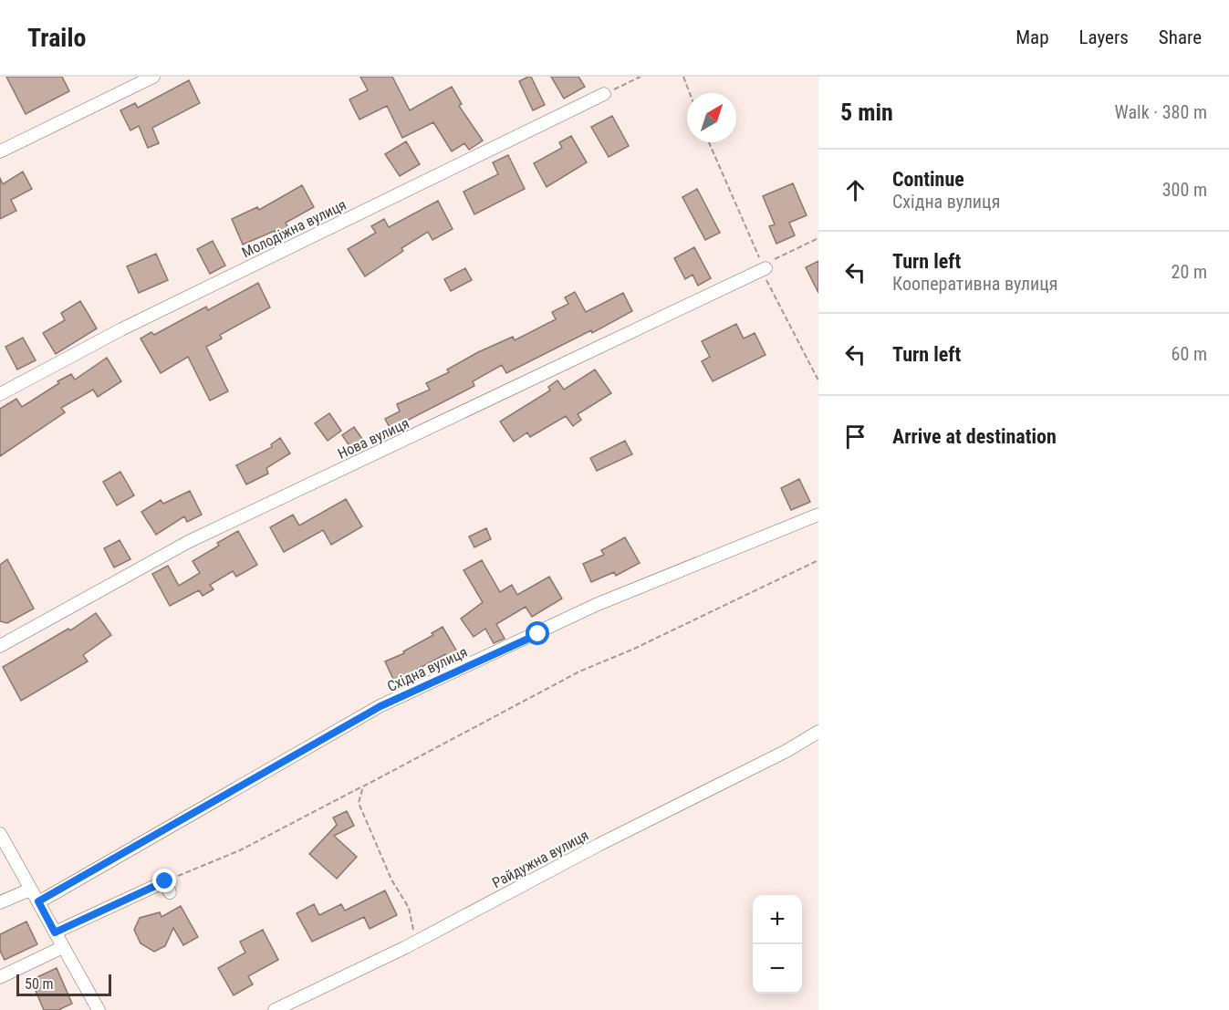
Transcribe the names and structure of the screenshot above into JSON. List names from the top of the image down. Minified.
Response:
{"streets":{"street":["Молодіжна вулиця","Нова вулиця","Східна вулиця","Райдужна вулиця"]},"scale_bar":"50 m","north":"top right","page":{"header":"Trailo","nav":["Map","Layers","Share"],"heading":["5 min","Walk · 380 m"],"list":[["Continue","Східна вулиця","300 m"],["Turn left","Кооперативна вулиця","20 m"],["Turn left","60 m"],"Arrive at destination"],"map_buttons":["+","−"],"scale":"50 m"}}
